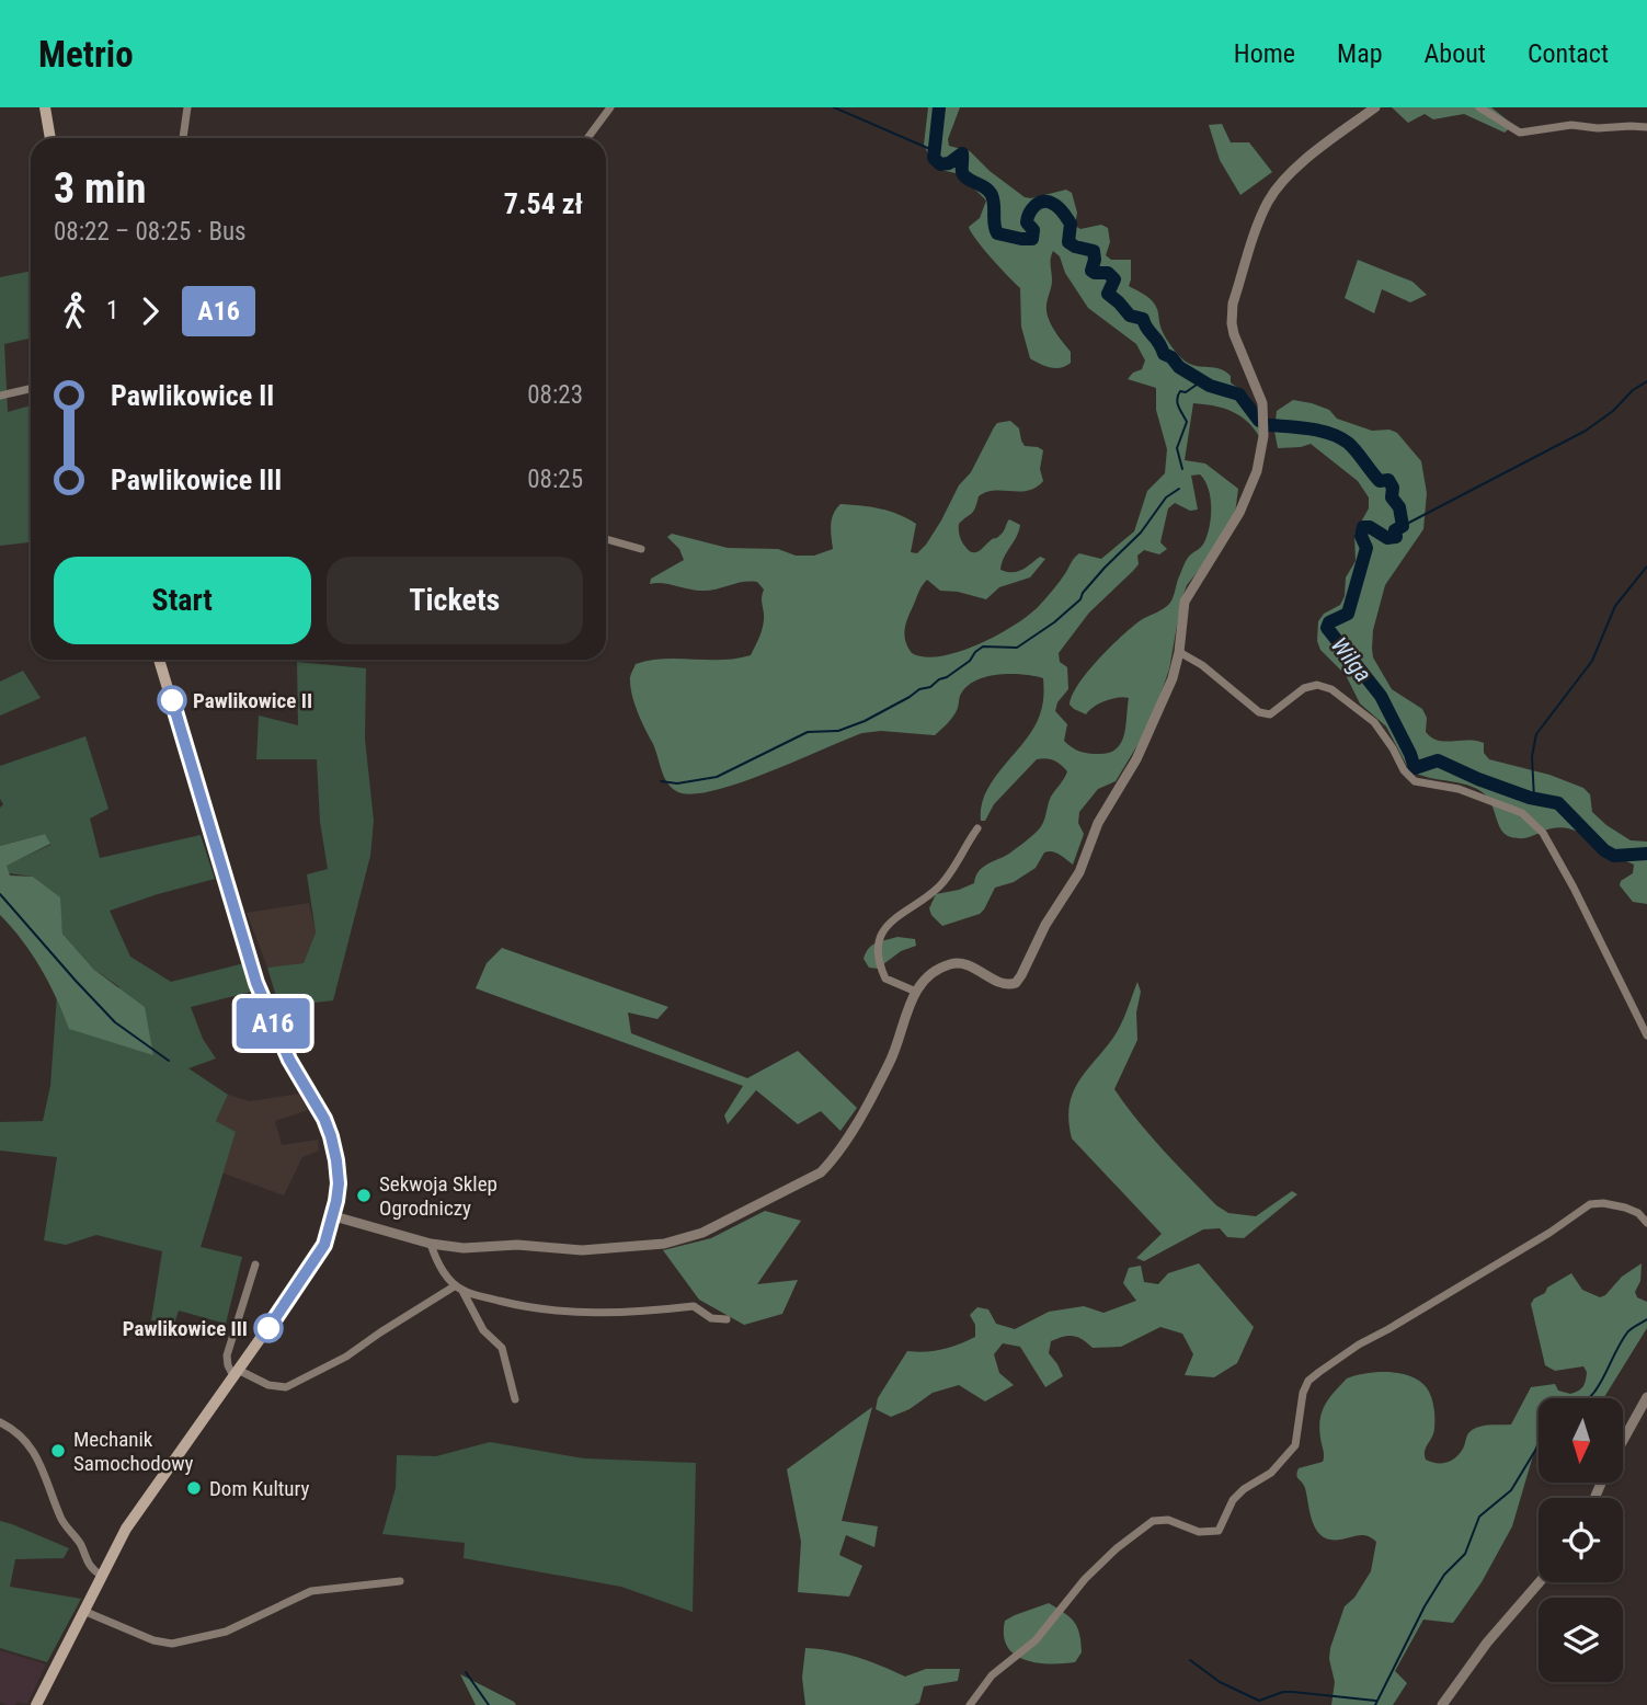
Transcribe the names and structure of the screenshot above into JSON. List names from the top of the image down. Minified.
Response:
{"water":["Wilga"],"places":["Pawlikowice II","Sekwoja Sklep Ogrodniczy","Pawlikowice III","Mechanik Samochodowy","Dom Kultury"],"lines":["bus line A16"],"north":"bottom","page":{"header":"Metrio","nav":["Home","Map","About","Contact"],"on_map":"A16","heading":["3 min","08:22 – 08:25 · Bus","7.54 zł"],"legs":["1","A16"],"list":[{"name":"Pawlikowice II","value":"08:23"},{"name":"Pawlikowice III","value":"08:25"}],"buttons":["Start","Tickets"]}}
